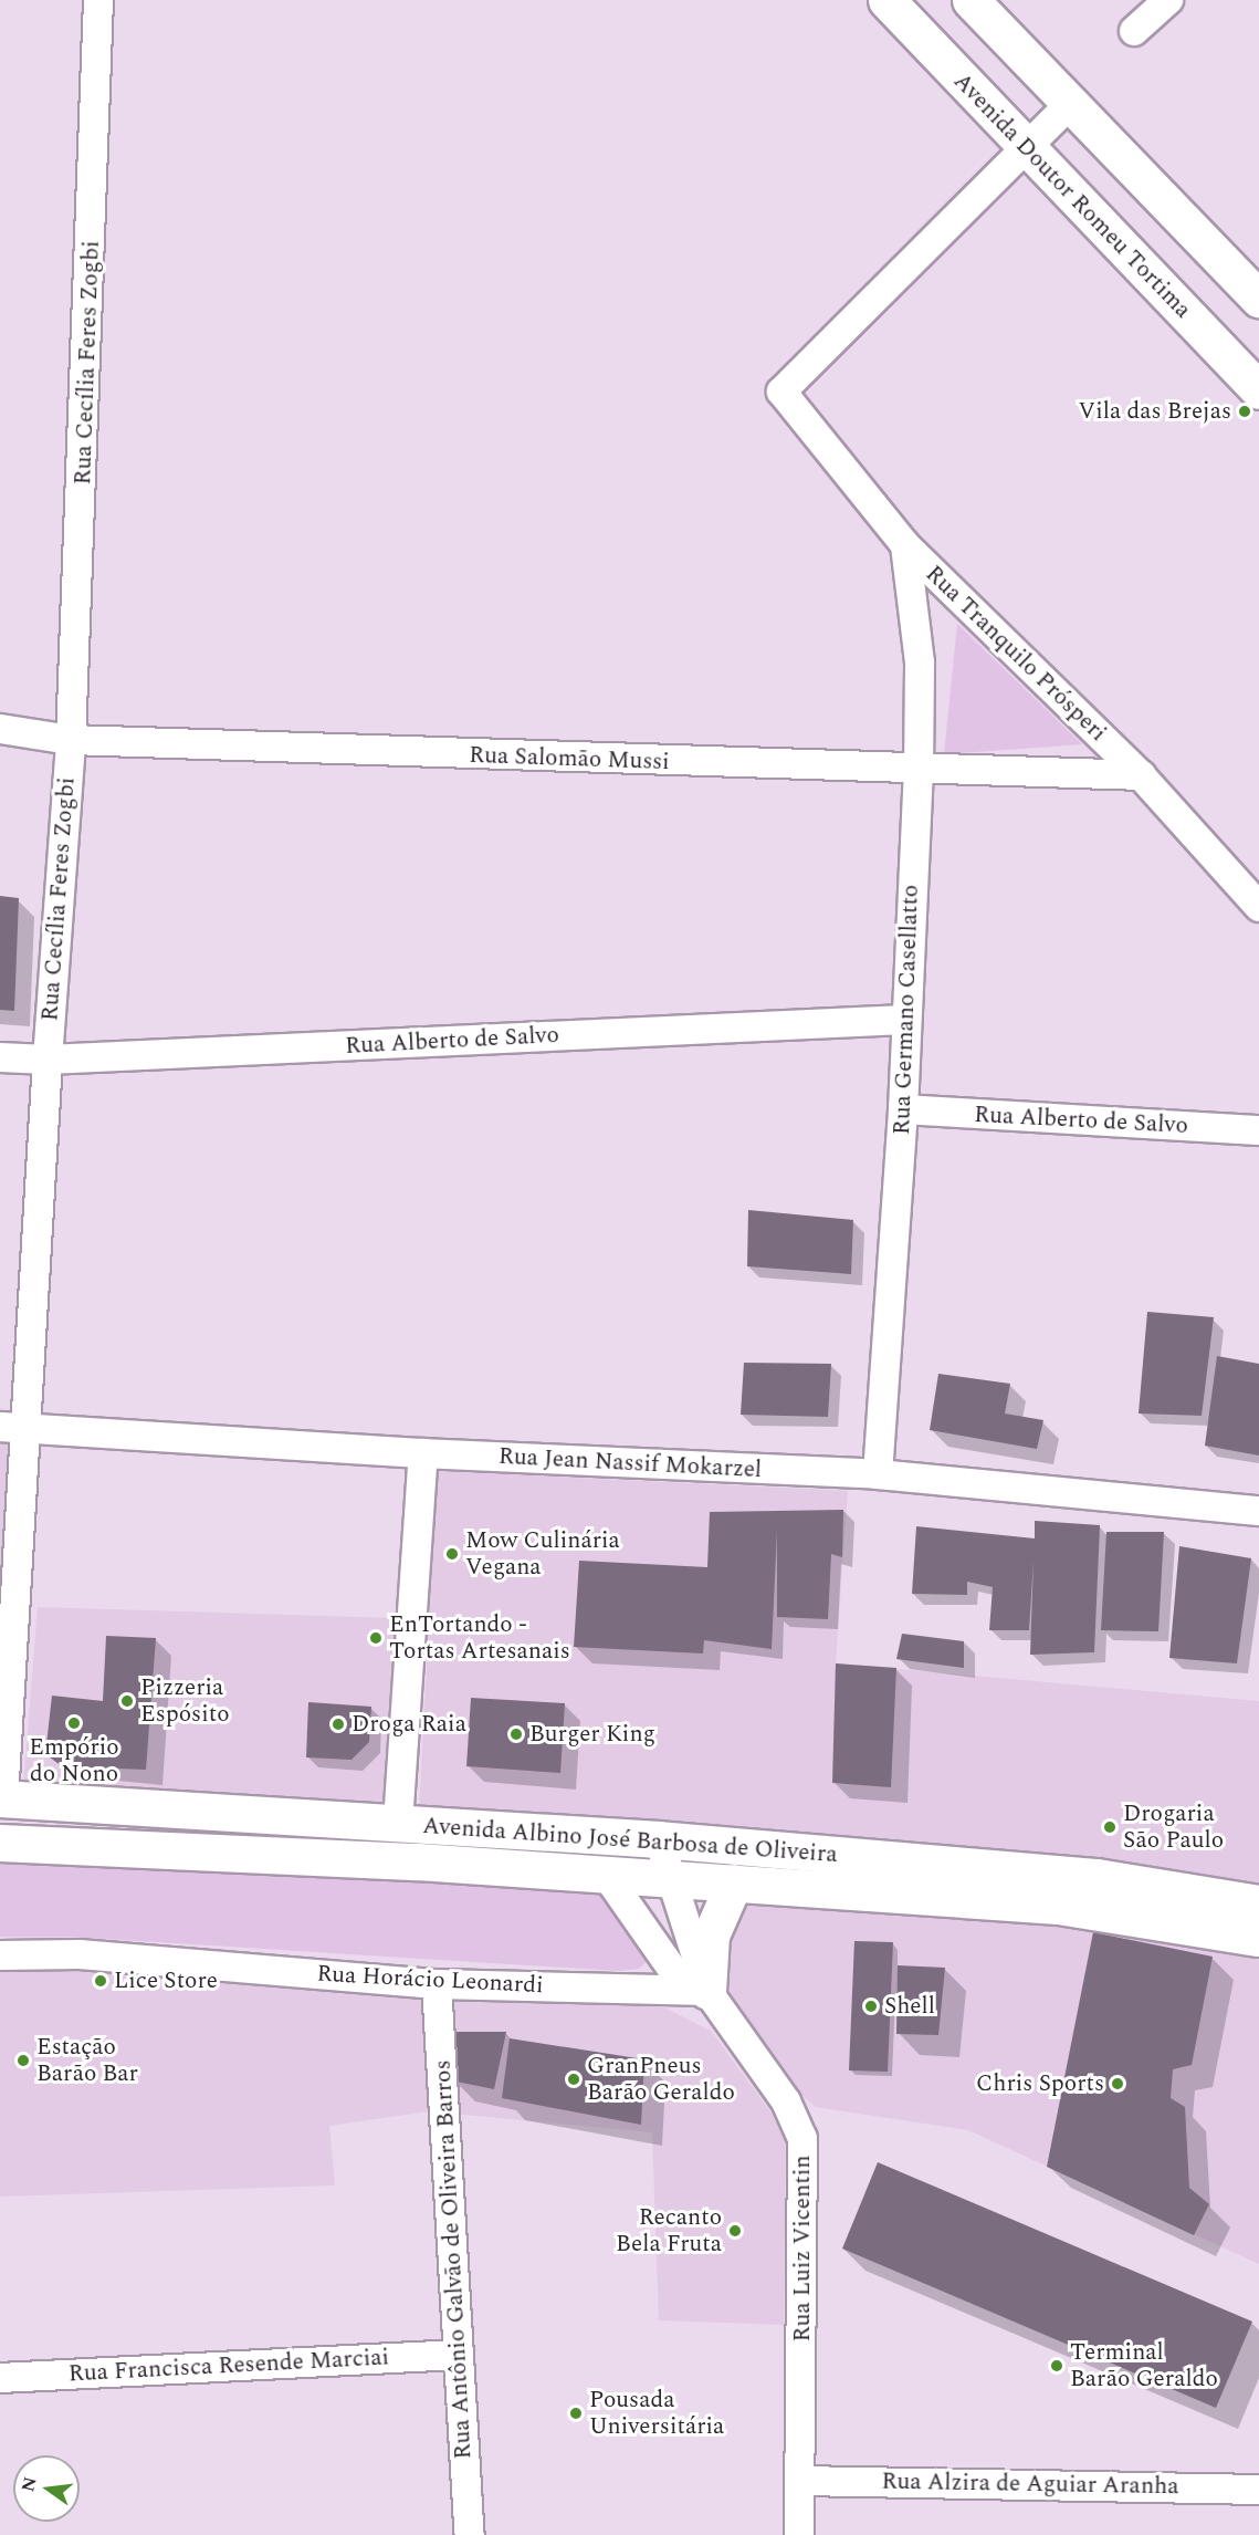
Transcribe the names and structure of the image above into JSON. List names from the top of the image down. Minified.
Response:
{"streets":{"main road":["Avenida Doutor Romeu Tortima","Avenida Albino José Barbosa de Oliveira"],"street":["Rua Cecília Feres Zogbi","Rua Tranquilo Prósperi","Rua Salomão Mussi","Rua Germano Casellatto","Rua Alberto de Salvo","Rua Jean Nassif Mokarzel","Rua Horácio Leonardi","Rua Luiz Vicentin","Rua Antônio Galvão de Oliveira Barros","Rua Francisca Resende Marciai","Rua Alzira de Aguiar Aranha"]},"crossings":[["Avenida Doutor Romeu Tortima","Rua Tranquilo Prósperi"],["Rua Cecília Feres Zogbi","Rua Salomão Mussi"],["Rua Cecília Feres Zogbi","Rua Alberto de Salvo"],["Rua Cecília Feres Zogbi","Rua Jean Nassif Mokarzel"],["Rua Cecília Feres Zogbi","Avenida Albino José Barbosa de Oliveira"],["Rua Tranquilo Prósperi","Rua Salomão Mussi"],["Rua Tranquilo Prósperi","Rua Germano Casellatto"],["Rua Salomão Mussi","Rua Germano Casellatto"],["Rua Germano Casellatto","Rua Alberto de Salvo"],["Rua Germano Casellatto","Rua Jean Nassif Mokarzel"],["Avenida Albino José Barbosa de Oliveira","Rua Luiz Vicentin"],["Rua Horácio Leonardi","Rua Luiz Vicentin"],["Rua Horácio Leonardi","Rua Antônio Galvão de Oliveira Barros"],["Rua Luiz Vicentin","Rua Alzira de Aguiar Aranha"],["Rua Antônio Galvão de Oliveira Barros","Rua Francisca Resende Marciai"]],"places":["Vila das Brejas","Mow Culinária Vegana","EnTortando - Tortas Artesanais","Pizzeria Espósito","Empório do Nono","Droga Raia","Burger King","Drogaria São Paulo","Lice Store","Shell","Estação Barão Bar","GranPneus Barão Geraldo","Chris Sports","Recanto Bela Fruta","Terminal Barão Geraldo","Pousada Universitária"],"north":"left"}
